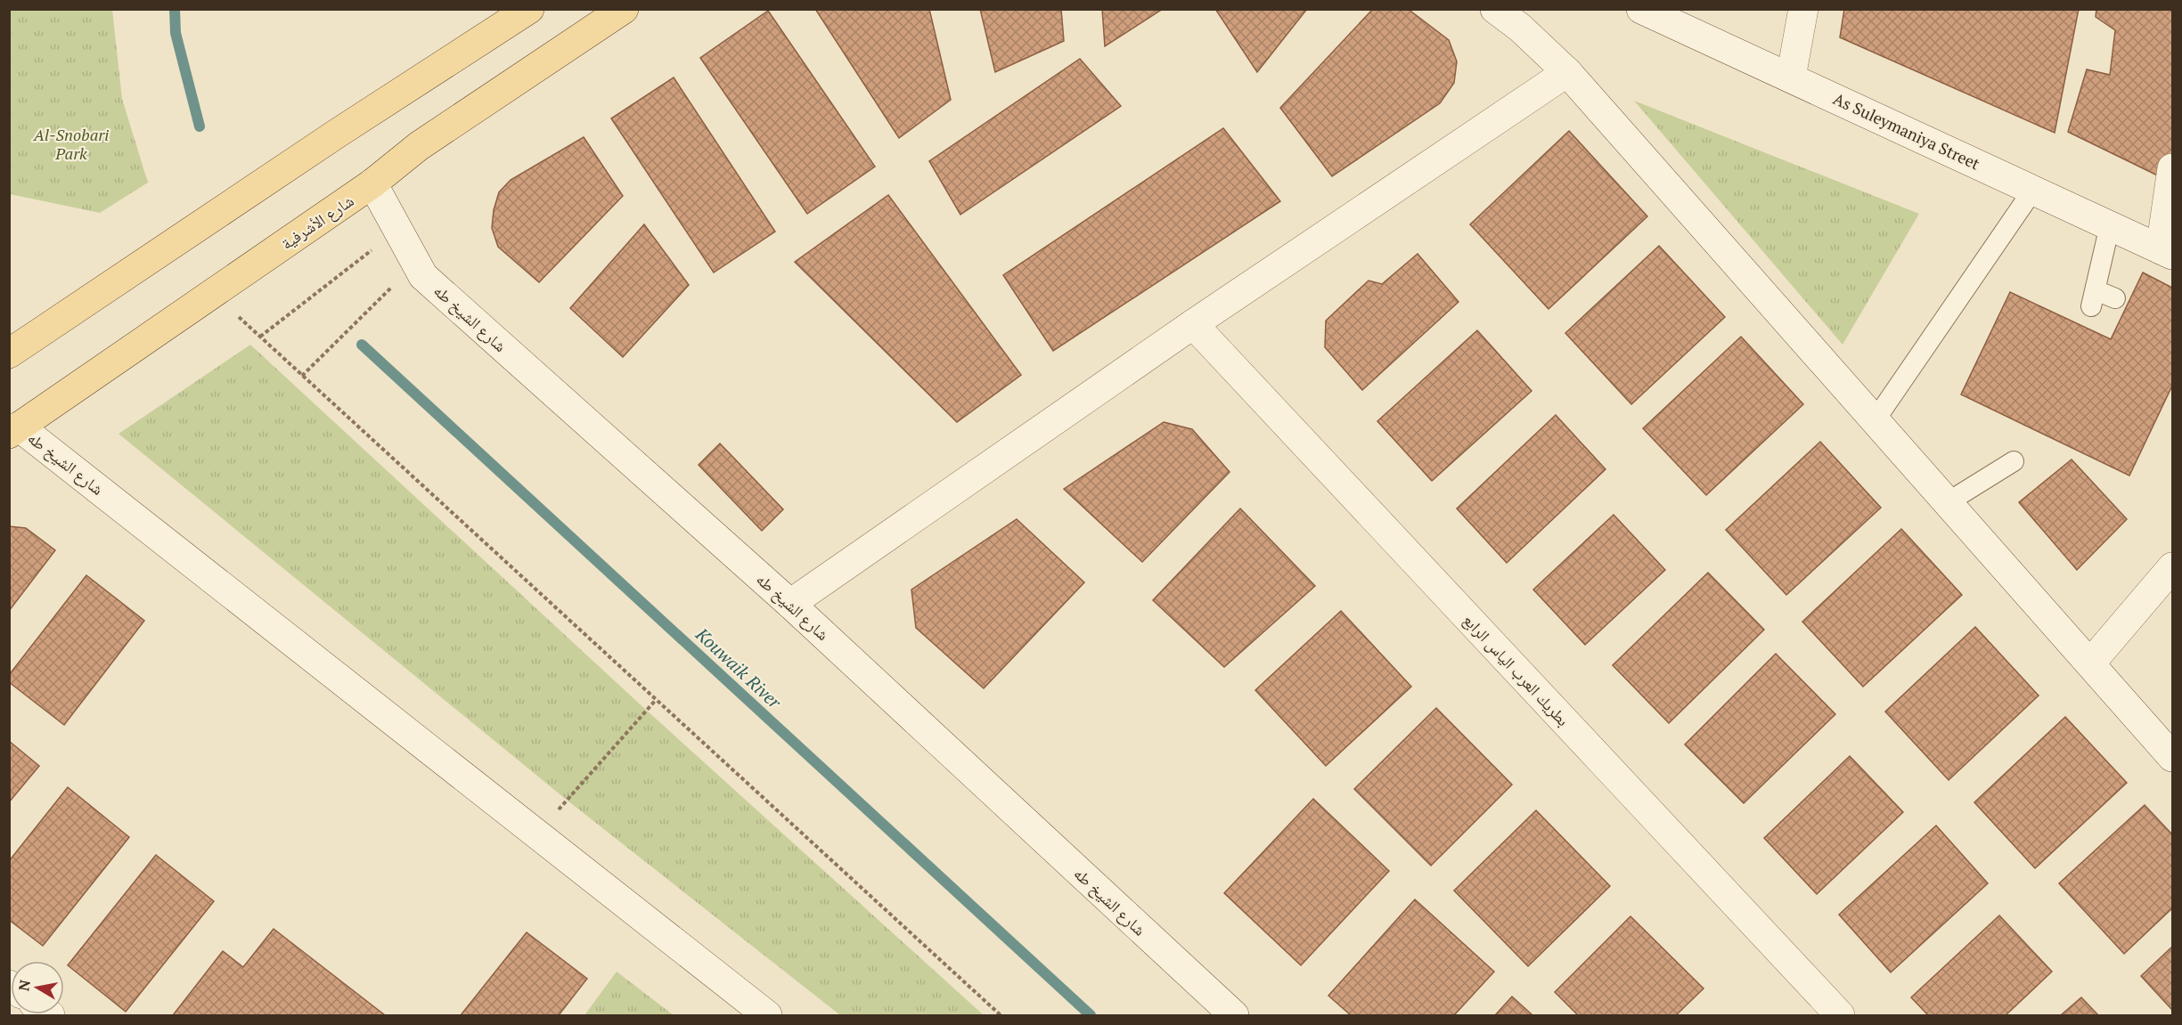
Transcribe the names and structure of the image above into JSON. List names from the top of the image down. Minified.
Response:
{"streets":{"main road":["As Suleymaniya Street","شارع الأشرفية","شارع الشيخ طه","بطريك العرب الياس الرابع"]},"crossings":[["شارع الأشرفية","شارع الشيخ طه"]],"water":["Kouwaik River"],"parks":["Al-Snobari Park"],"north":"left"}
